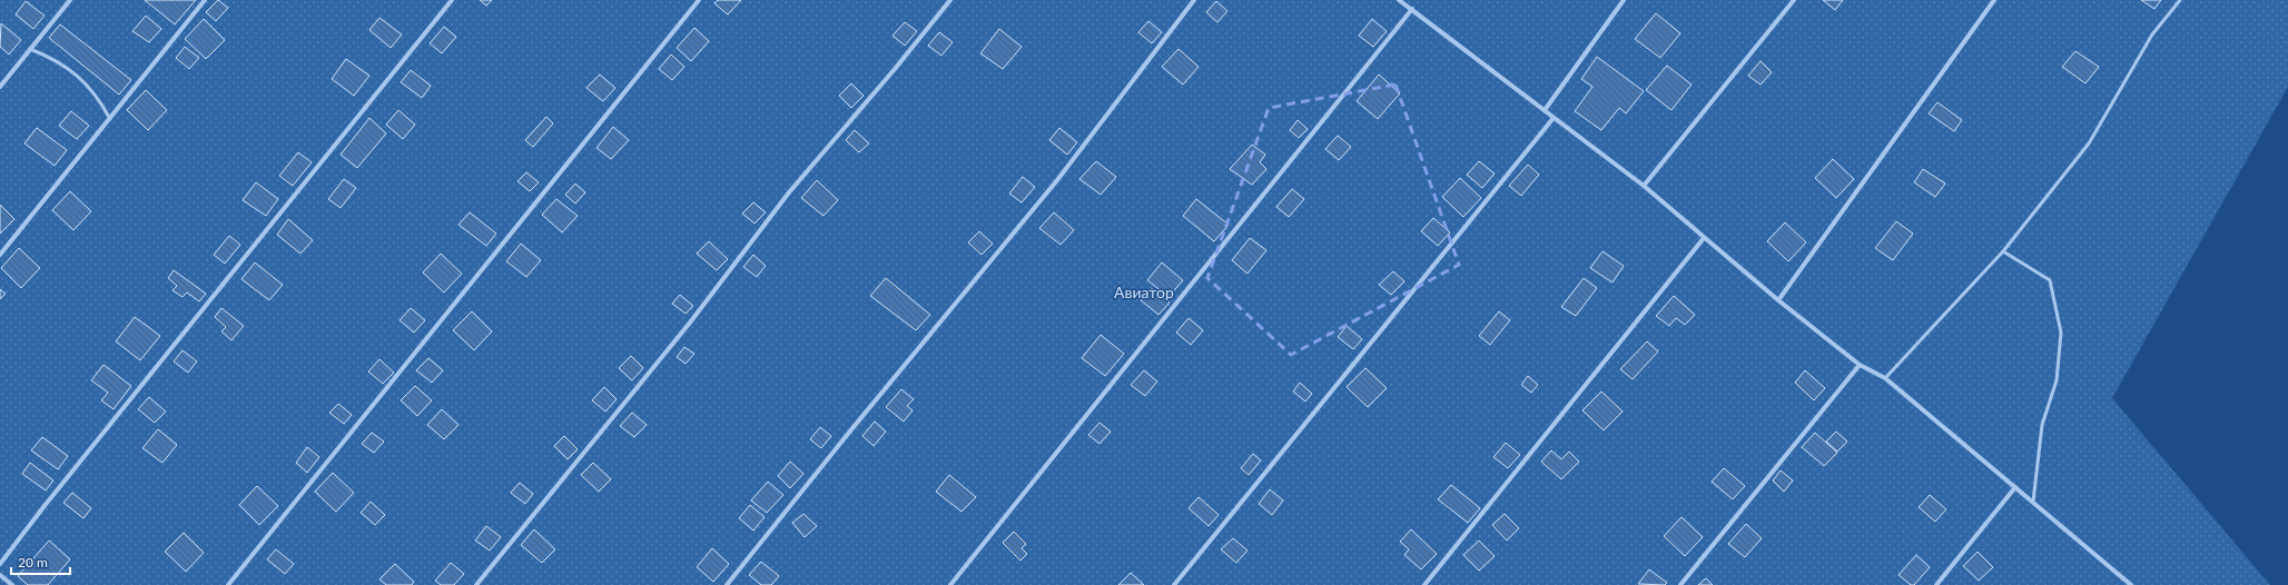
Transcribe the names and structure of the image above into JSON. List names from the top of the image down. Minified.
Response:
{"parks":["Авиатор"],"scale_bar":"20 m"}
